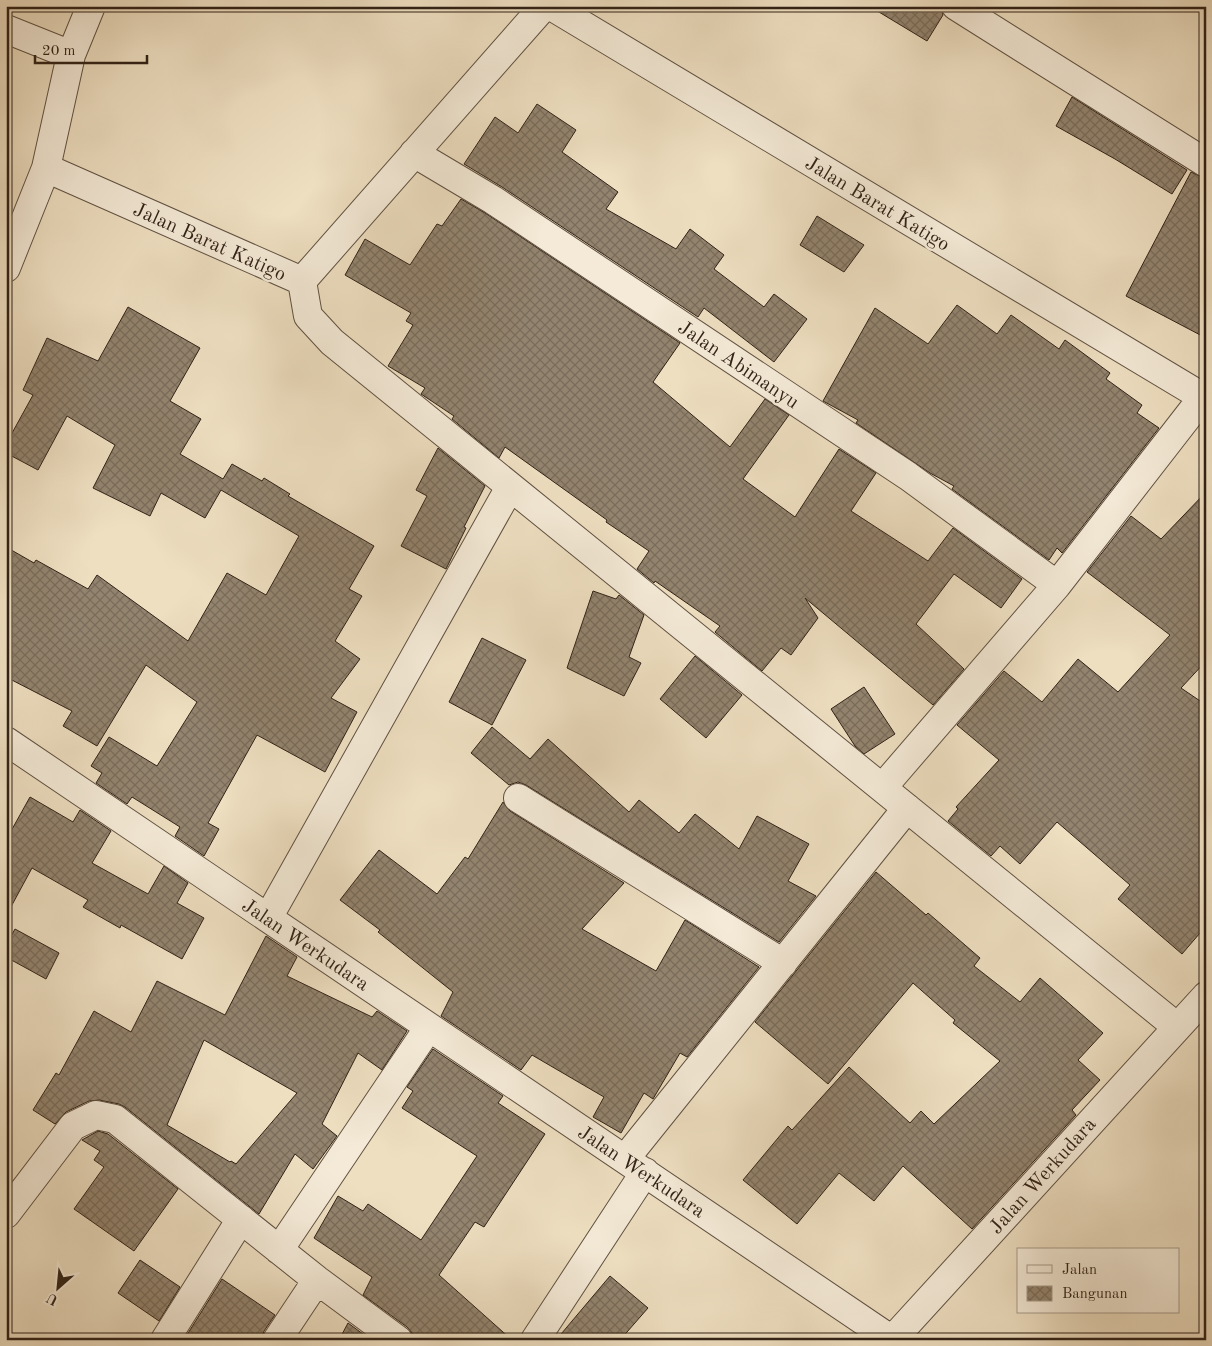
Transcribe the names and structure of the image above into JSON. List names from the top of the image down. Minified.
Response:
{"streets":{"street":["Jalan Barat Katigo","Jalan Abimanyu","Jalan Werkudara"]},"crossings":[["Jalan Barat Katigo","Jalan Abimanyu"]],"legend":["Jalan","Bangunan"],"scale_bar":"20 m","north":"bottom left"}
